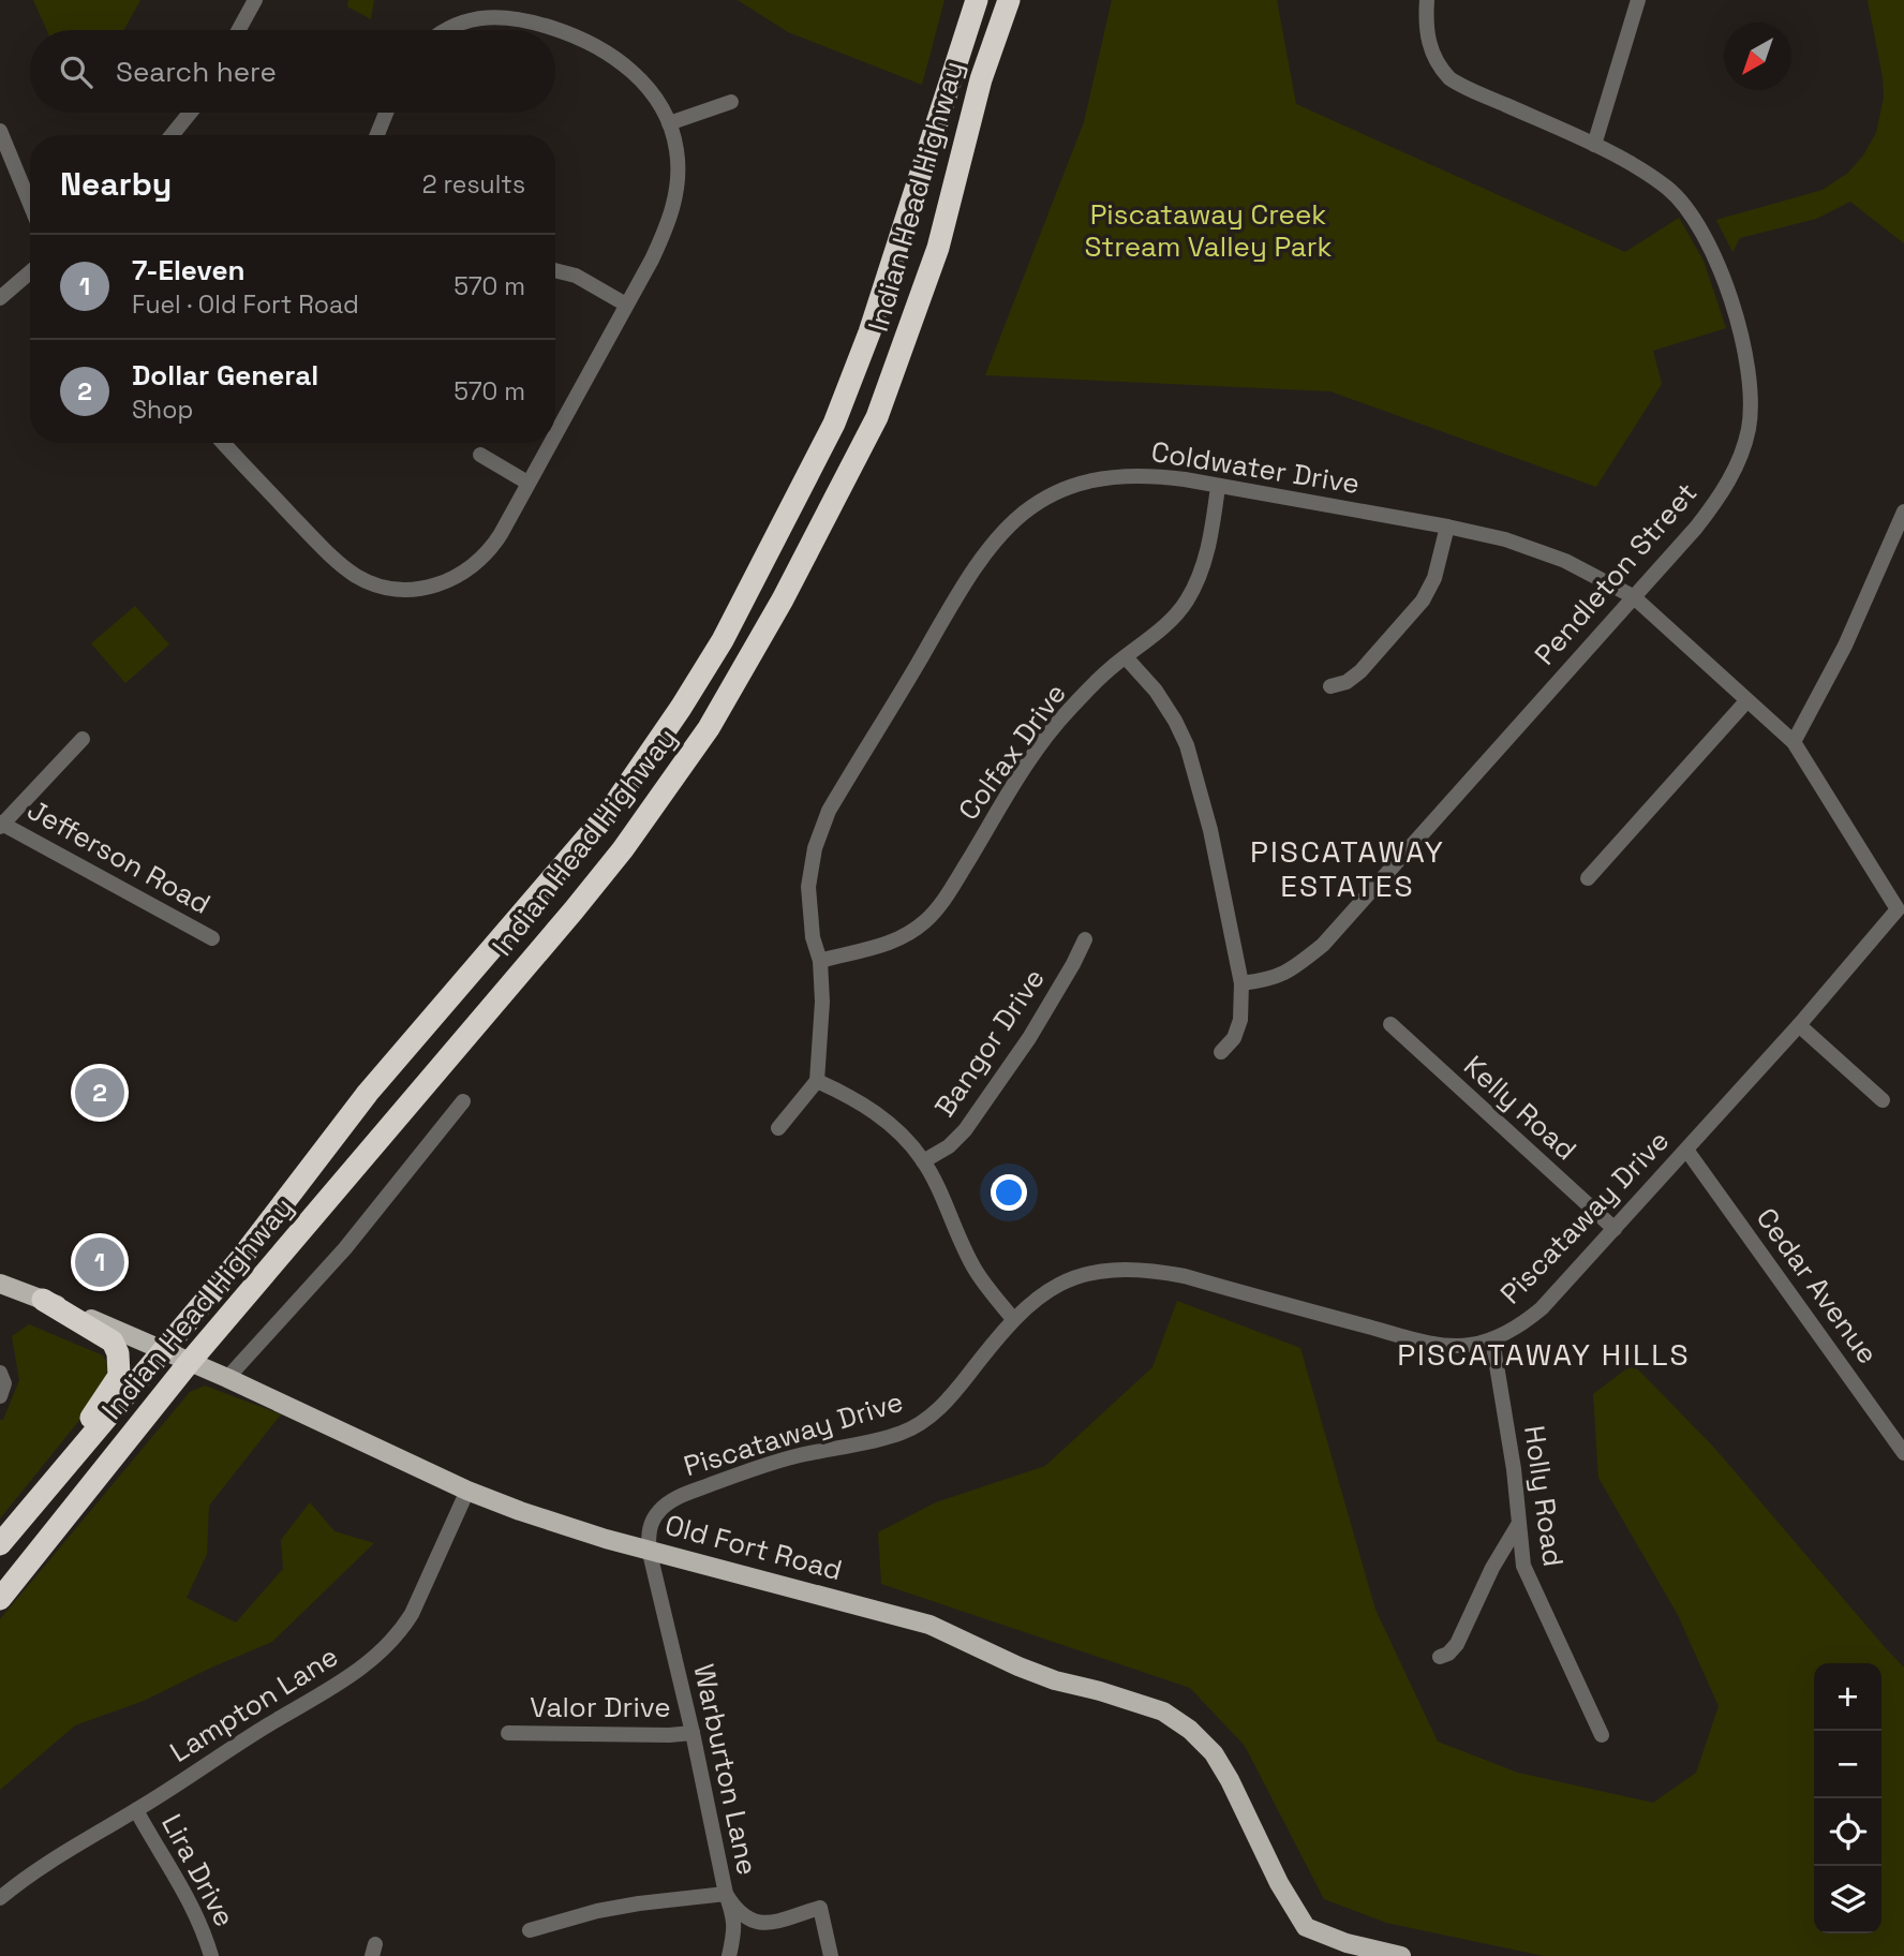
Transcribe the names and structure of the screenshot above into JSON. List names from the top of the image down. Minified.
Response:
{"streets":{"highway":["Indian Head Highway"],"main road":["Old Fort Road"],"street":["Coldwater Drive","Pendleton Street","Colfax Drive","Jefferson Road","Bangor Drive","Kelly Road","Piscataway Drive","Cedar Avenue","Holly Road","Lampton Lane","Valor Drive","Warburton Lane","Lira Drive"]},"crossings":[["Indian Head Highway","Old Fort Road"],["Coldwater Drive","Pendleton Street"],["Coldwater Drive","Colfax Drive"],["Coldwater Drive","Piscataway Drive"],["Kelly Road","Piscataway Drive"],["Piscataway Drive","Cedar Avenue"],["Piscataway Drive","Holly Road"],["Piscataway Drive","Old Fort Road"],["Piscataway Drive","Warburton Lane"],["Old Fort Road","Lampton Lane"],["Old Fort Road","Warburton Lane"],["Lampton Lane","Lira Drive"],["Valor Drive","Warburton Lane"]],"districts":["PISCATAWAY ESTATES","PISCATAWAY HILLS"],"parks":["Piscataway Creek Stream Valley Park"],"north":"bottom left","page":{"search":"Search here","heading":["Nearby","2 results"],"list":[{"mark":"1","name":"7-Eleven","note":"Fuel · Old Fort Road","value":"570 m"},{"mark":"2","name":"Dollar General","note":"Shop","value":"570 m"}],"pins":["2","1"],"map_buttons":["+","−"]}}
